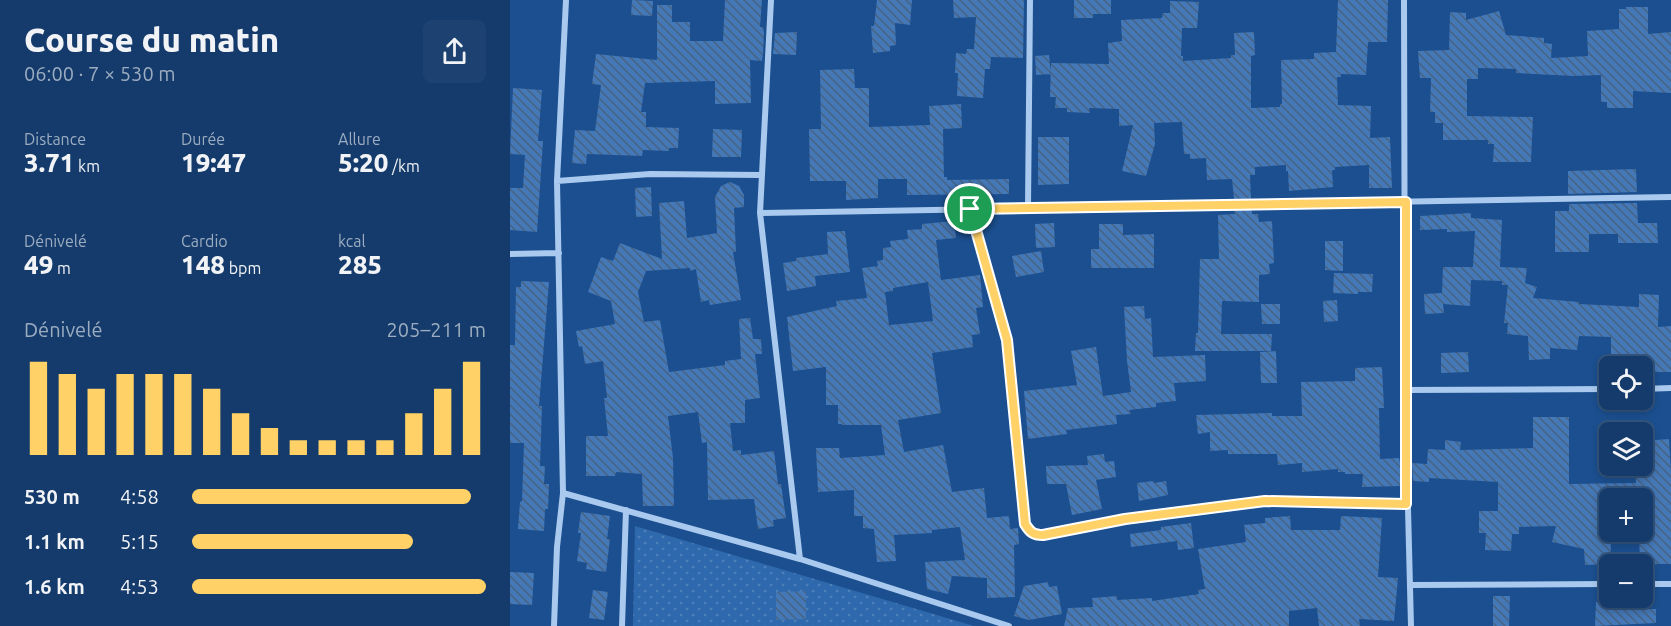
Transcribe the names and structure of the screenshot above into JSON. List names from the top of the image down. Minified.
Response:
{"page":{"heading":["Course du matin","06:00 · 7 × 530 m"],"stats":[["Distance","3.71 km"],["Durée","19:47"],["Allure","5:20 /km"],["Dénivelé","49 m"],["Cardio","148 bpm"],["kcal","285"]],"chart":["Dénivelé","205–211 m"],"map_buttons":["+","−"],"list":[{"name":"530 m","note":"4:58"},{"name":"1.1 km","note":"5:15"},{"name":"1.6 km","note":"4:53"}]}}
